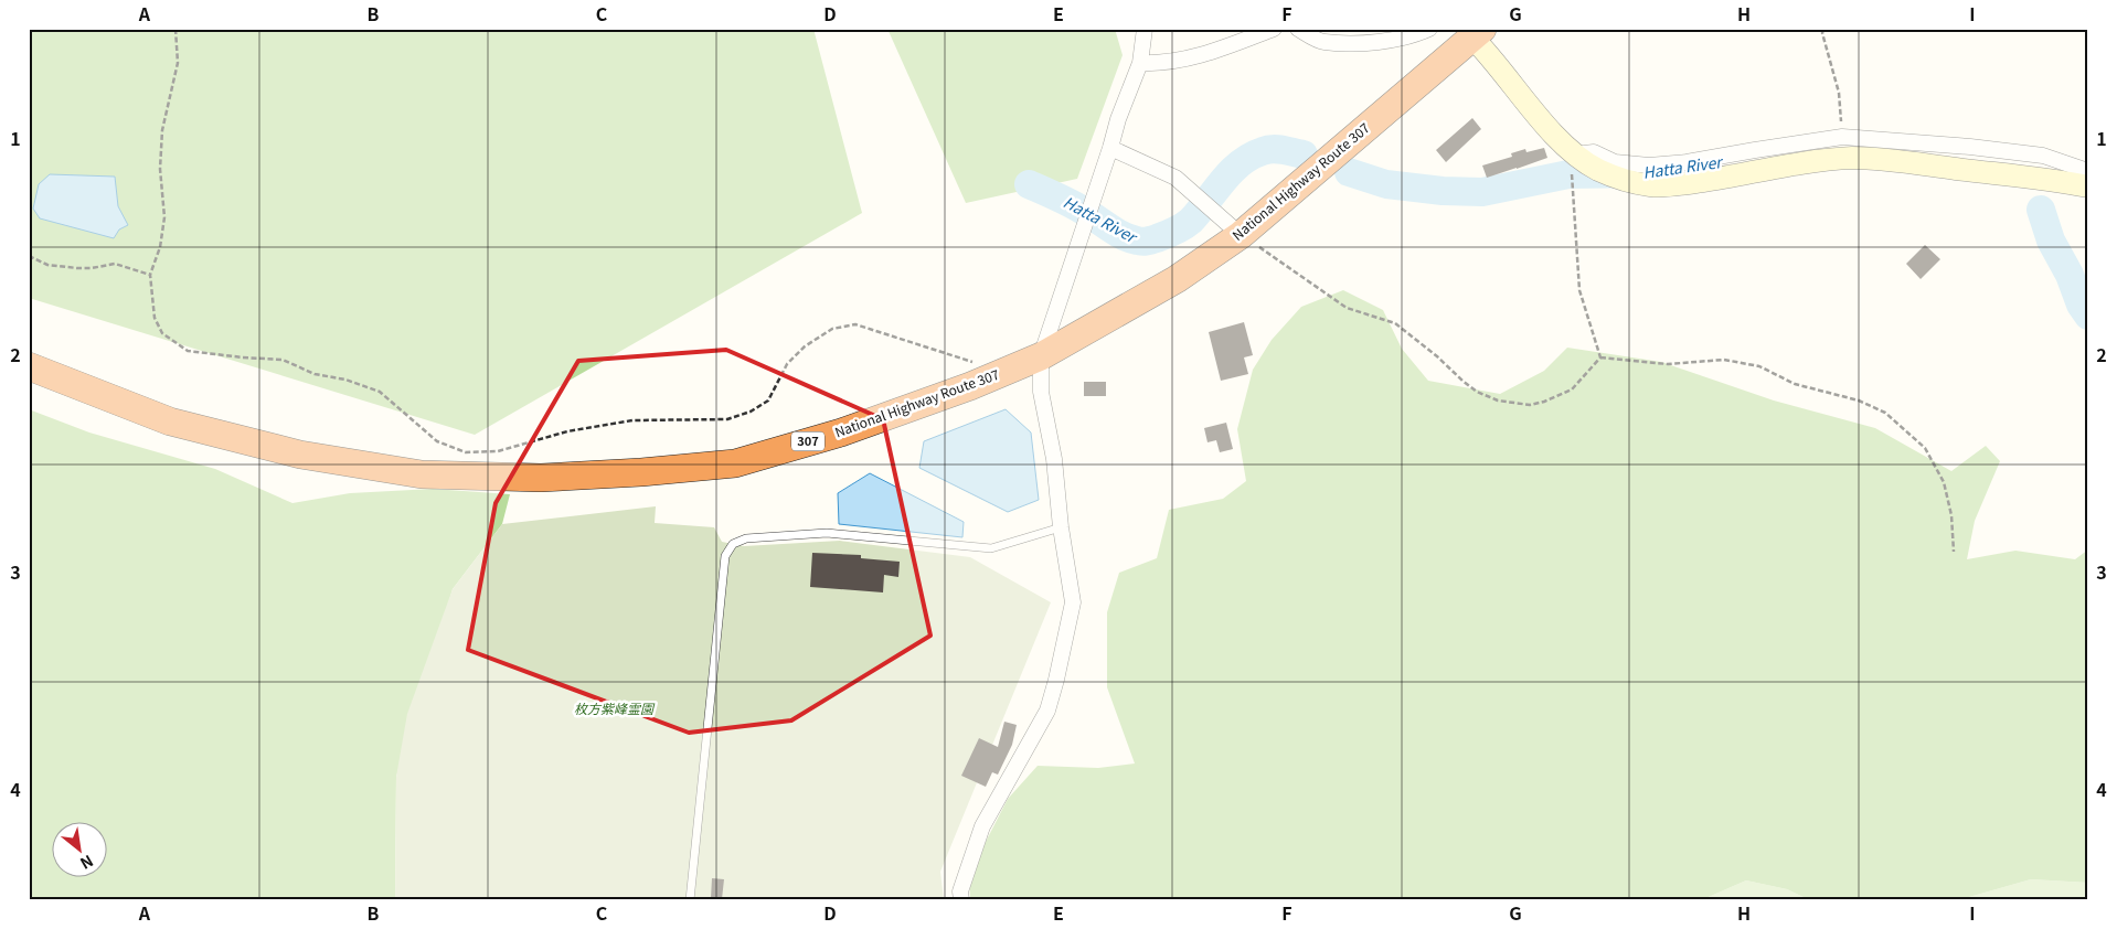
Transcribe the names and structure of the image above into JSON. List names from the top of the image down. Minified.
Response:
{"streets":{"highway":["National Highway Route 307","307"]},"water":["Hatta River"],"parks":["枚方紫峰霊園"],"north":"bottom right","grid":{"columns":["A","B","C","D","E","F","G","H","I"],"rows":["1","2","3","4"]}}
